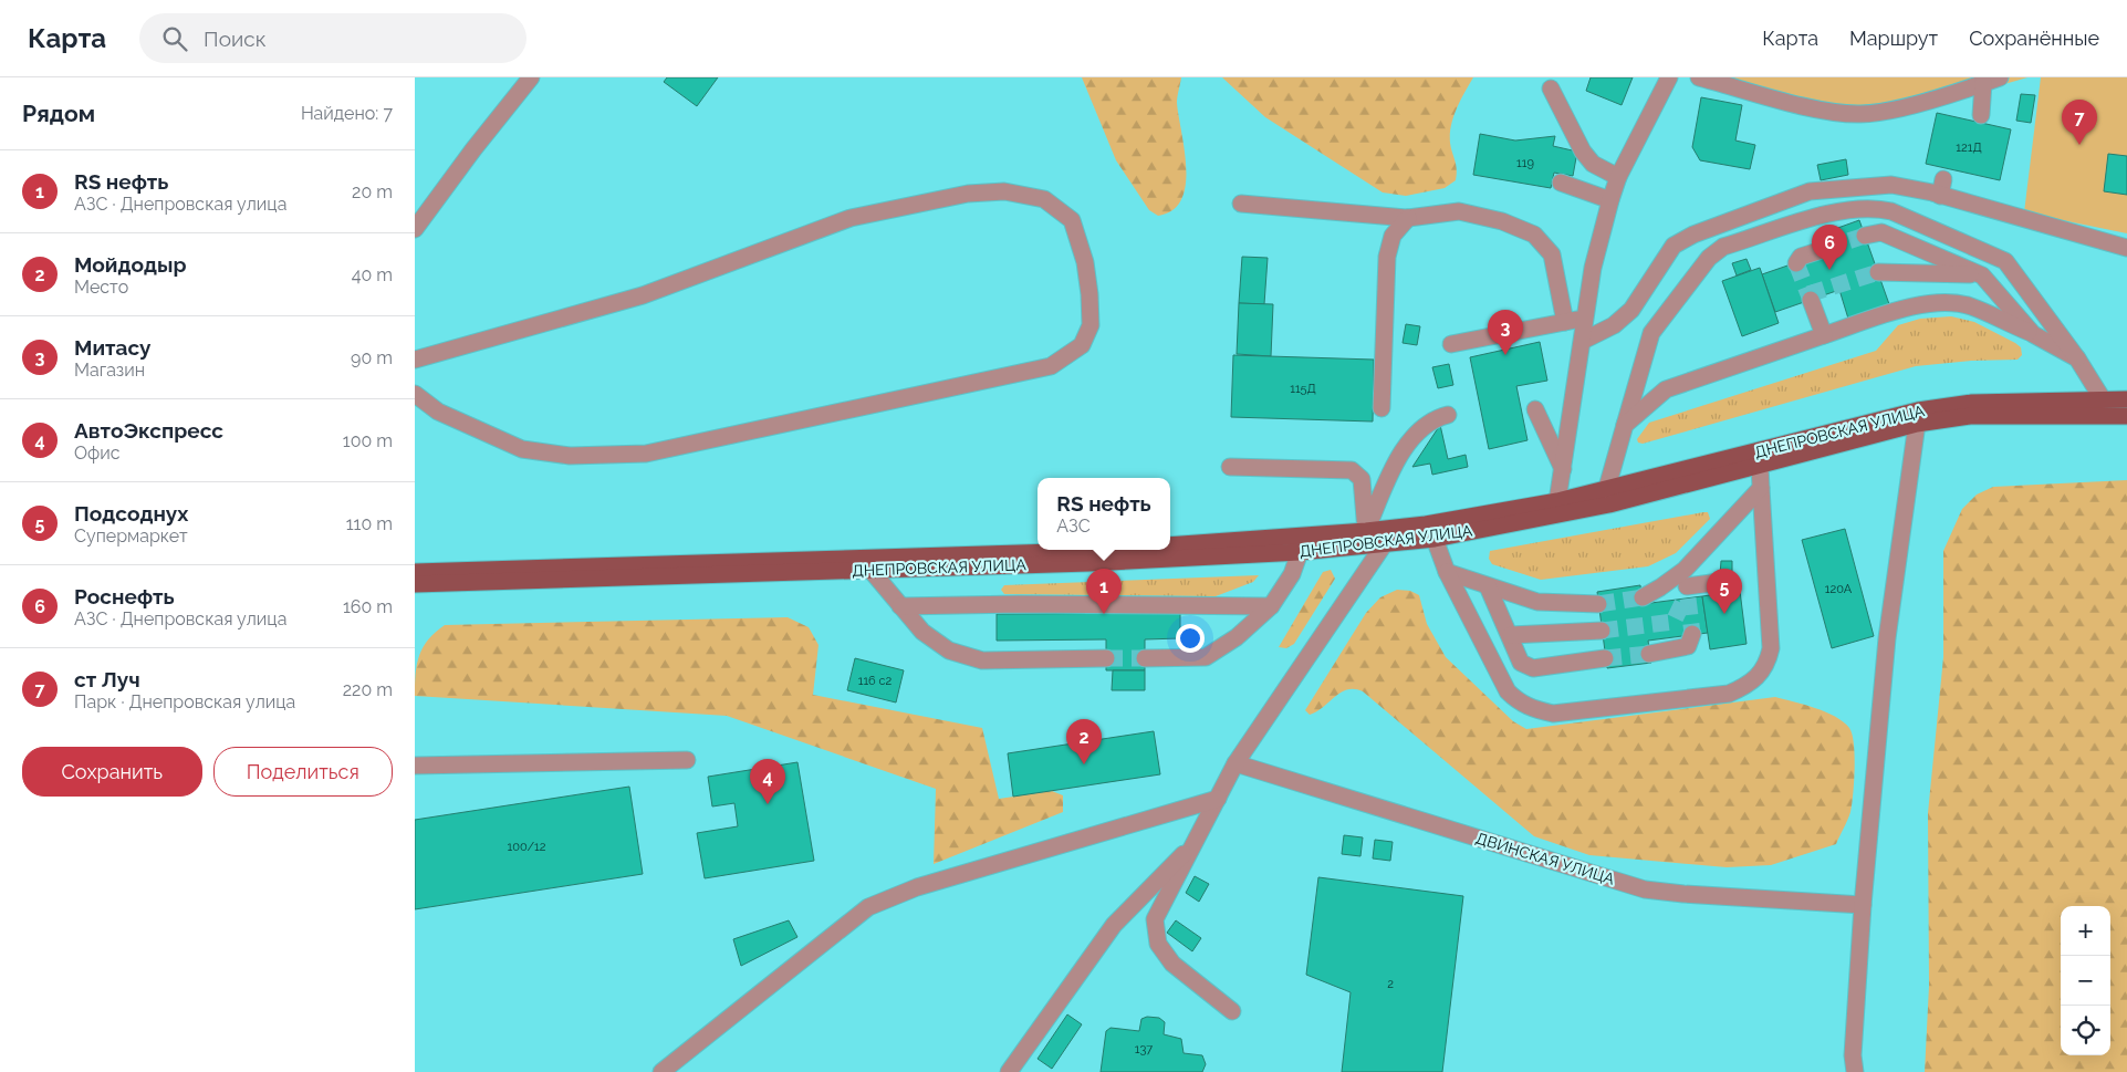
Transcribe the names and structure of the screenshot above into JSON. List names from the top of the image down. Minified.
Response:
{"streets":{"main road":["ДНЕПРОВСКАЯ УЛИЦА"],"lane":["ДВИНСКАЯ УЛИЦА"]},"house_numbers":["121Д","119","115Д","120А","116 с2","100/12","2","137"],"page":{"header":"Карта","search":"Поиск","nav":["Карта","Маршрут","Сохранённые"],"heading":["Рядом","Найдено: 7"],"pins":["7","6","3","1","5","2","4"],"list":[{"mark":"1","name":"RS нефть","note":"АЗС · Днепровская улица","value":"20 m"},{"mark":"2","name":"Мойдодыр","note":"Место","value":"40 m"},{"mark":"3","name":"Митасу","note":"Магазин","value":"90 m"},{"mark":"4","name":"АвтоЭкспресс","note":"Офис","value":"100 m"},{"mark":"5","name":"Подсоднух","note":"Супермаркет","value":"110 m"},{"mark":"6","name":"Роснефть","note":"АЗС · Днепровская улица","value":"160 m"},{"mark":"7","name":"ст Луч","note":"Парк · Днепровская улица","value":"220 m"}],"popup":["RS нефть","АЗС"],"buttons":["Сохранить","Поделиться"],"map_buttons":["+","−"]}}
